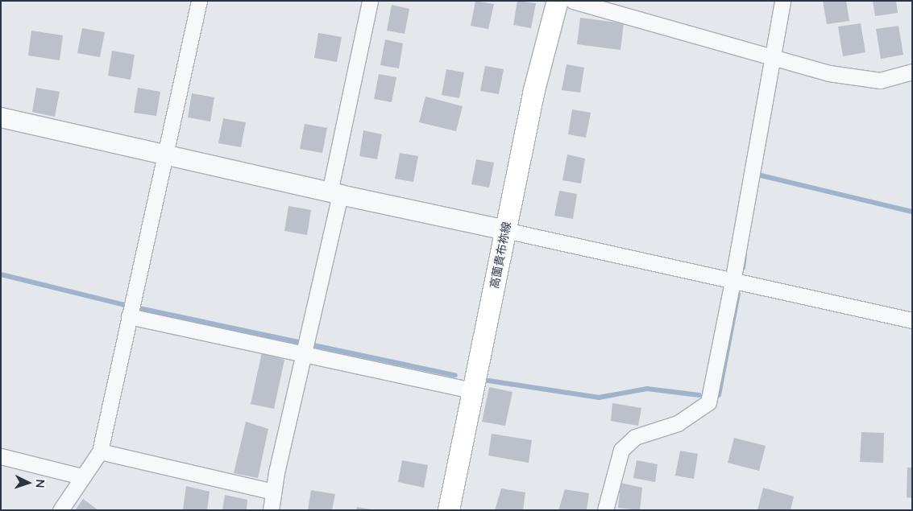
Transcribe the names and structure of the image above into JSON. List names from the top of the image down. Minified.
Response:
{"streets":{"main road":["高薗貴布祢線"]},"north":"right"}
